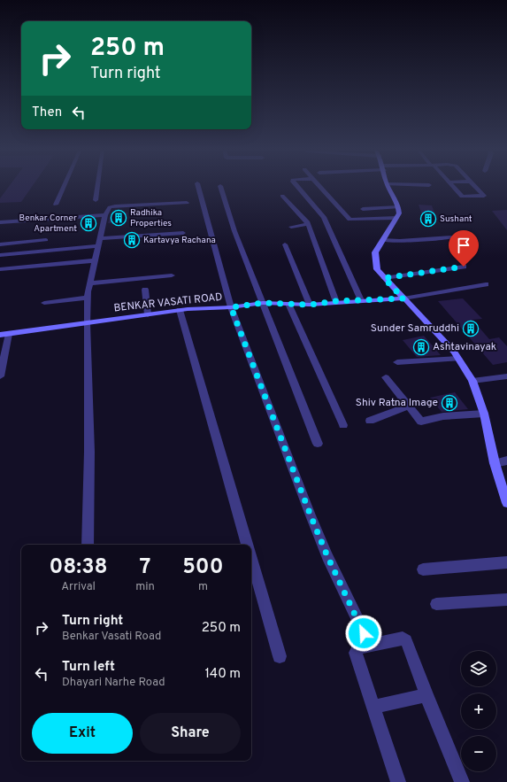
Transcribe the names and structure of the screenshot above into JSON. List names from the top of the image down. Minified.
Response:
{"streets":{"street":["BENKAR VASATI ROAD"]},"places":{"building":["Radhika Properties","Sushant","Benkar Corner Apartment","Kartavya Rachana","Sunder Samruddhi","Ashtavinayak","Shiv Ratna Image"]},"page":{"turn":["250 m","Turn right"],"then":"Then","eta":["08:38","Arrival","7","min","500","m"],"list":[{"name":"Turn right","note":"Benkar Vasati Road","value":"250 m"},{"name":"Turn left","note":"Dhayari Narhe Road","value":"140 m"}],"map_buttons":["+","−"],"buttons":["Exit","Share"]}}
